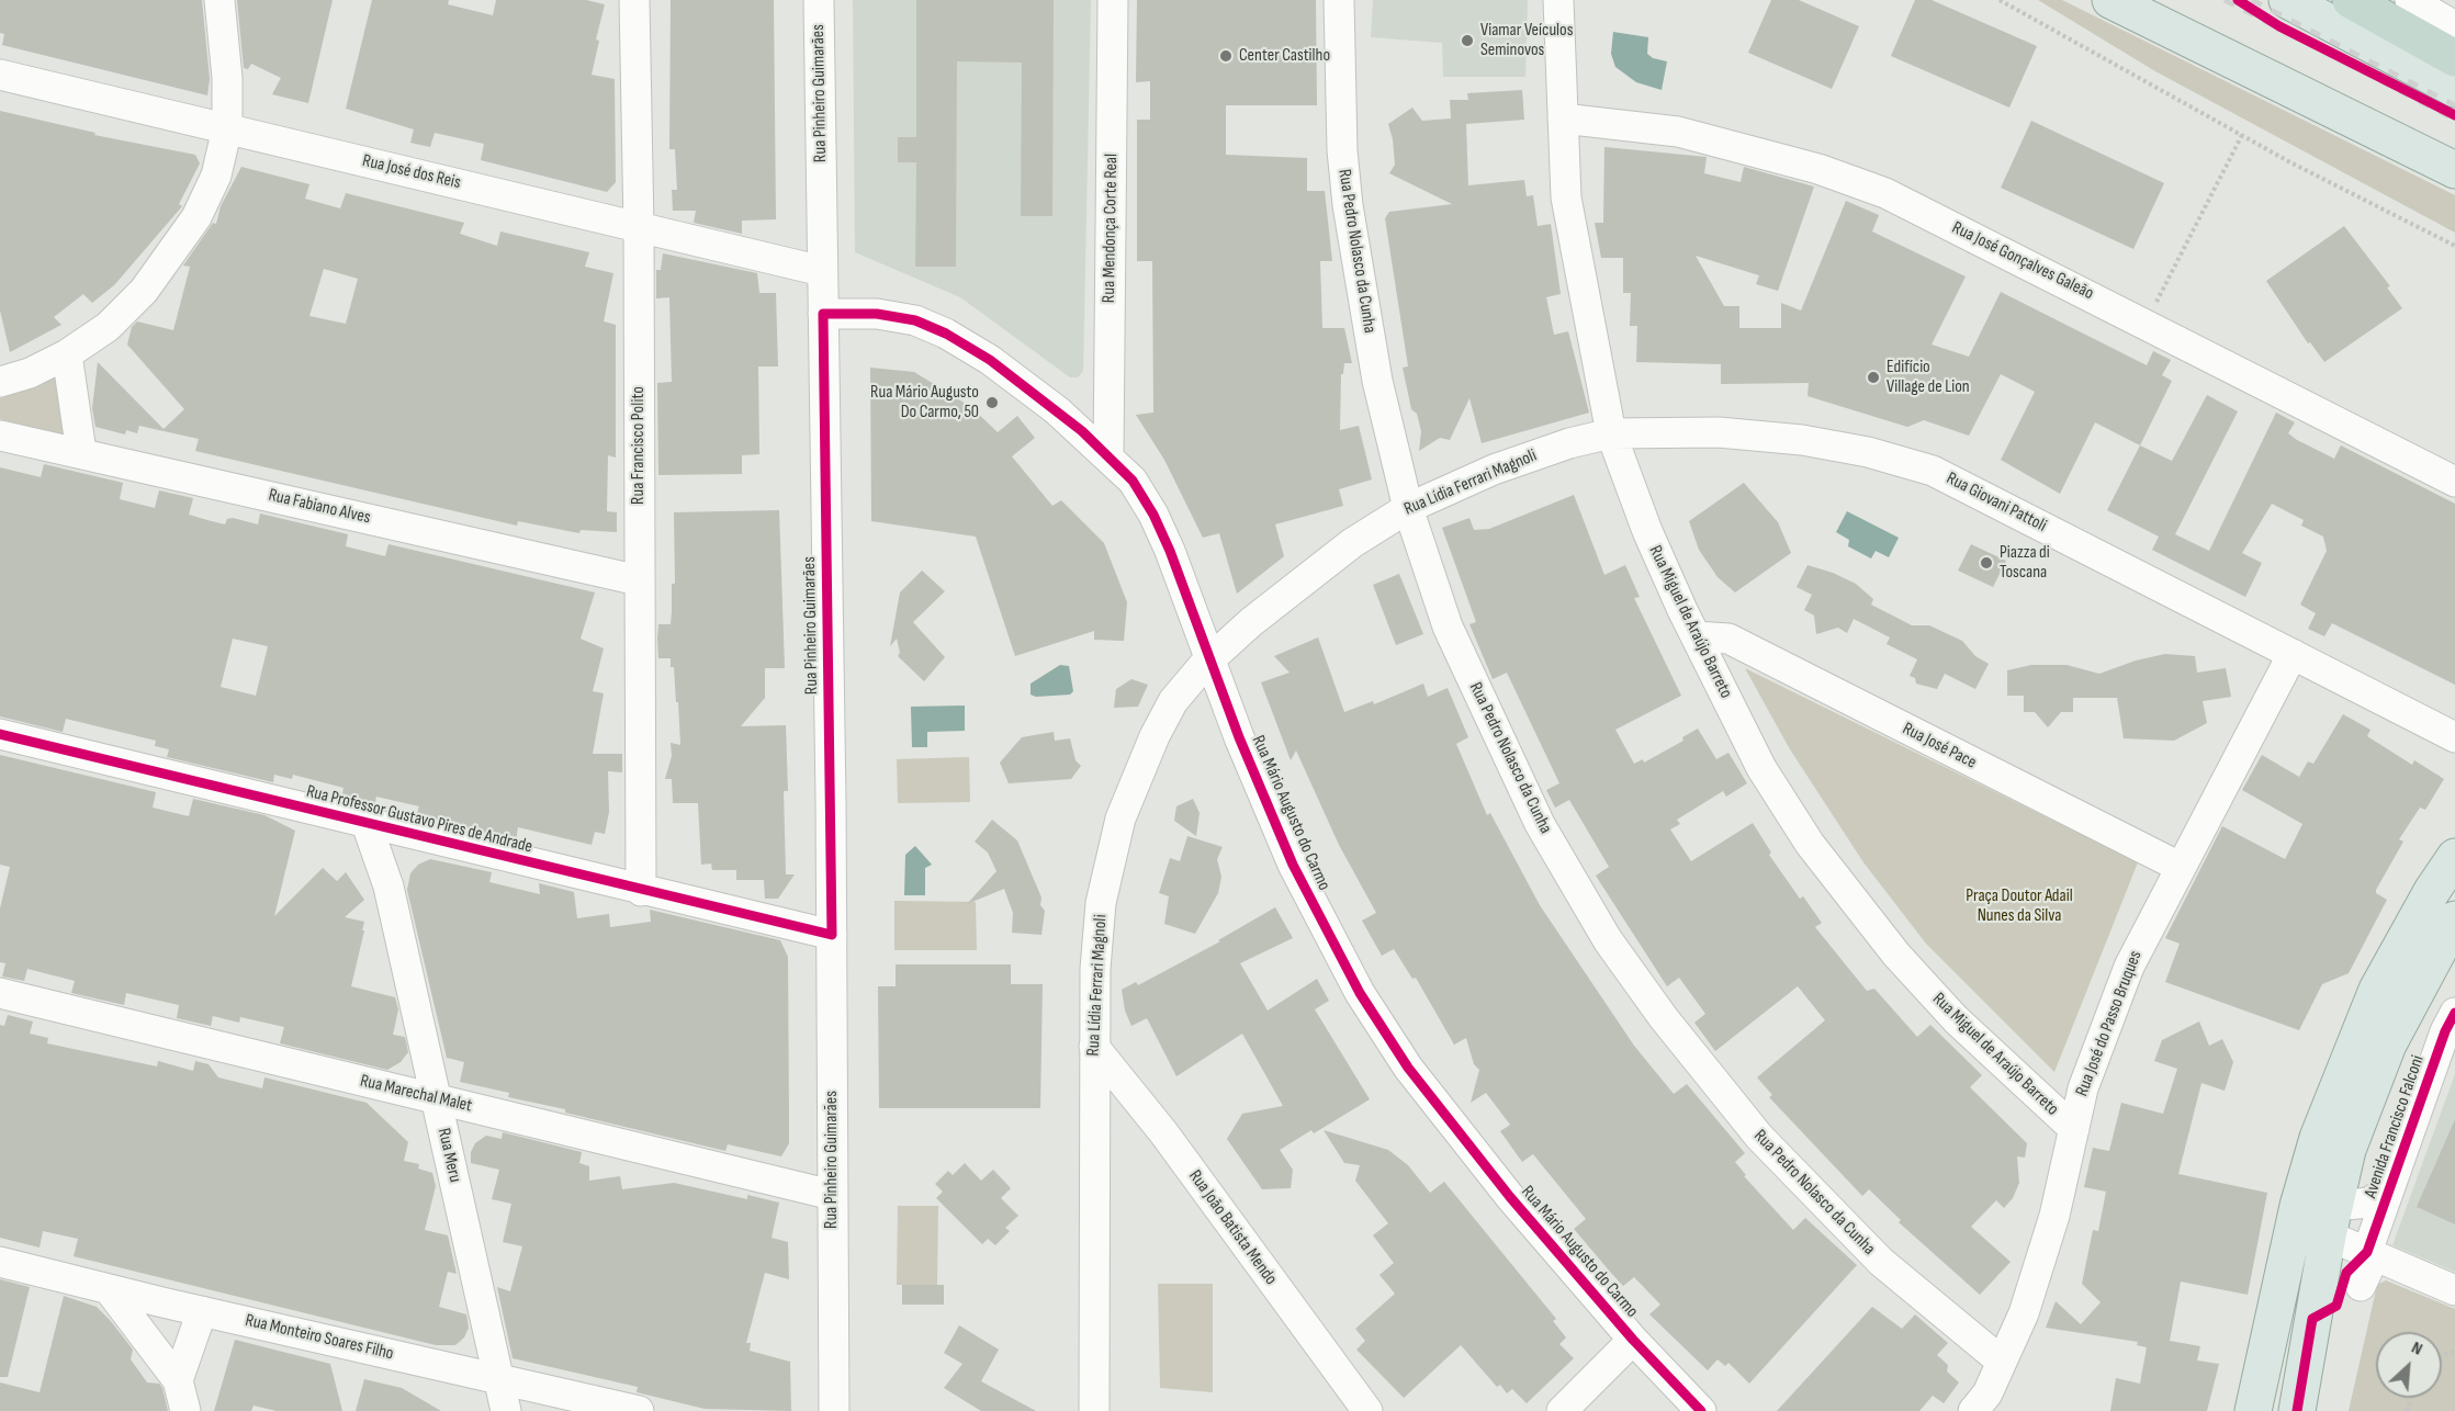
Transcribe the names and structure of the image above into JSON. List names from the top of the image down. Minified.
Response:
{"streets":{"main road":["Avenida Francisco Falconi"],"street":["Rua Pinheiro Guimarães","Rua José dos Reis","Rua Mendonça Corte Real","Rua Pedro Nolasco da Cunha","Rua José Gonçalves Galeão","Rua Francisco Polito","Rua Lídia Ferrari Magnoli","Rua Giovani Pattoli","Rua Fabiano Alves","Rua Miguel de Araújo Barreto","Rua José Pace","Rua Mário Augusto do Carmo","Rua Professor Gustavo Pires de Andrade","Rua José do Passo Bruques","Rua Marechal Malet","Rua Meru","Rua João Batista Mendo","Rua Monteiro Soares Filho"]},"crossings":[["Rua Pinheiro Guimarães","Rua José dos Reis"],["Rua Pinheiro Guimarães","Rua Mário Augusto do Carmo"],["Rua Pinheiro Guimarães","Rua Professor Gustavo Pires de Andrade"],["Rua Pinheiro Guimarães","Rua Marechal Malet"],["Rua José dos Reis","Rua Francisco Polito"],["Rua Mendonça Corte Real","Rua Mário Augusto do Carmo"],["Rua Pedro Nolasco da Cunha","Rua Lídia Ferrari Magnoli"],["Rua Pedro Nolasco da Cunha","Rua José do Passo Bruques"],["Rua José Gonçalves Galeão","Rua Miguel de Araújo Barreto"],["Rua Francisco Polito","Rua Fabiano Alves"],["Rua Francisco Polito","Rua Professor Gustavo Pires de Andrade"],["Rua Lídia Ferrari Magnoli","Rua Giovani Pattoli"],["Rua Lídia Ferrari Magnoli","Rua Miguel de Araújo Barreto"],["Rua Lídia Ferrari Magnoli","Rua Mário Augusto do Carmo"],["Rua Lídia Ferrari Magnoli","Rua João Batista Mendo"],["Rua Giovani Pattoli","Rua Miguel de Araújo Barreto"],["Rua Giovani Pattoli","Rua José do Passo Bruques"],["Rua Miguel de Araújo Barreto","Rua José Pace"],["Rua Miguel de Araújo Barreto","Rua José do Passo Bruques"],["Rua José Pace","Rua José do Passo Bruques"],["Rua Professor Gustavo Pires de Andrade","Rua Meru"],["Rua Marechal Malet","Rua Meru"],["Rua Meru","Rua Monteiro Soares Filho"]],"parks":["Praça Doutor Adail Nunes da Silva"],"places":["Viamar Veículos Seminovos","Center Castilho","Edifício Village de Lion","Rua Mário Augusto Do Carmo, 50","Piazza di Toscana"],"north":"top right"}
